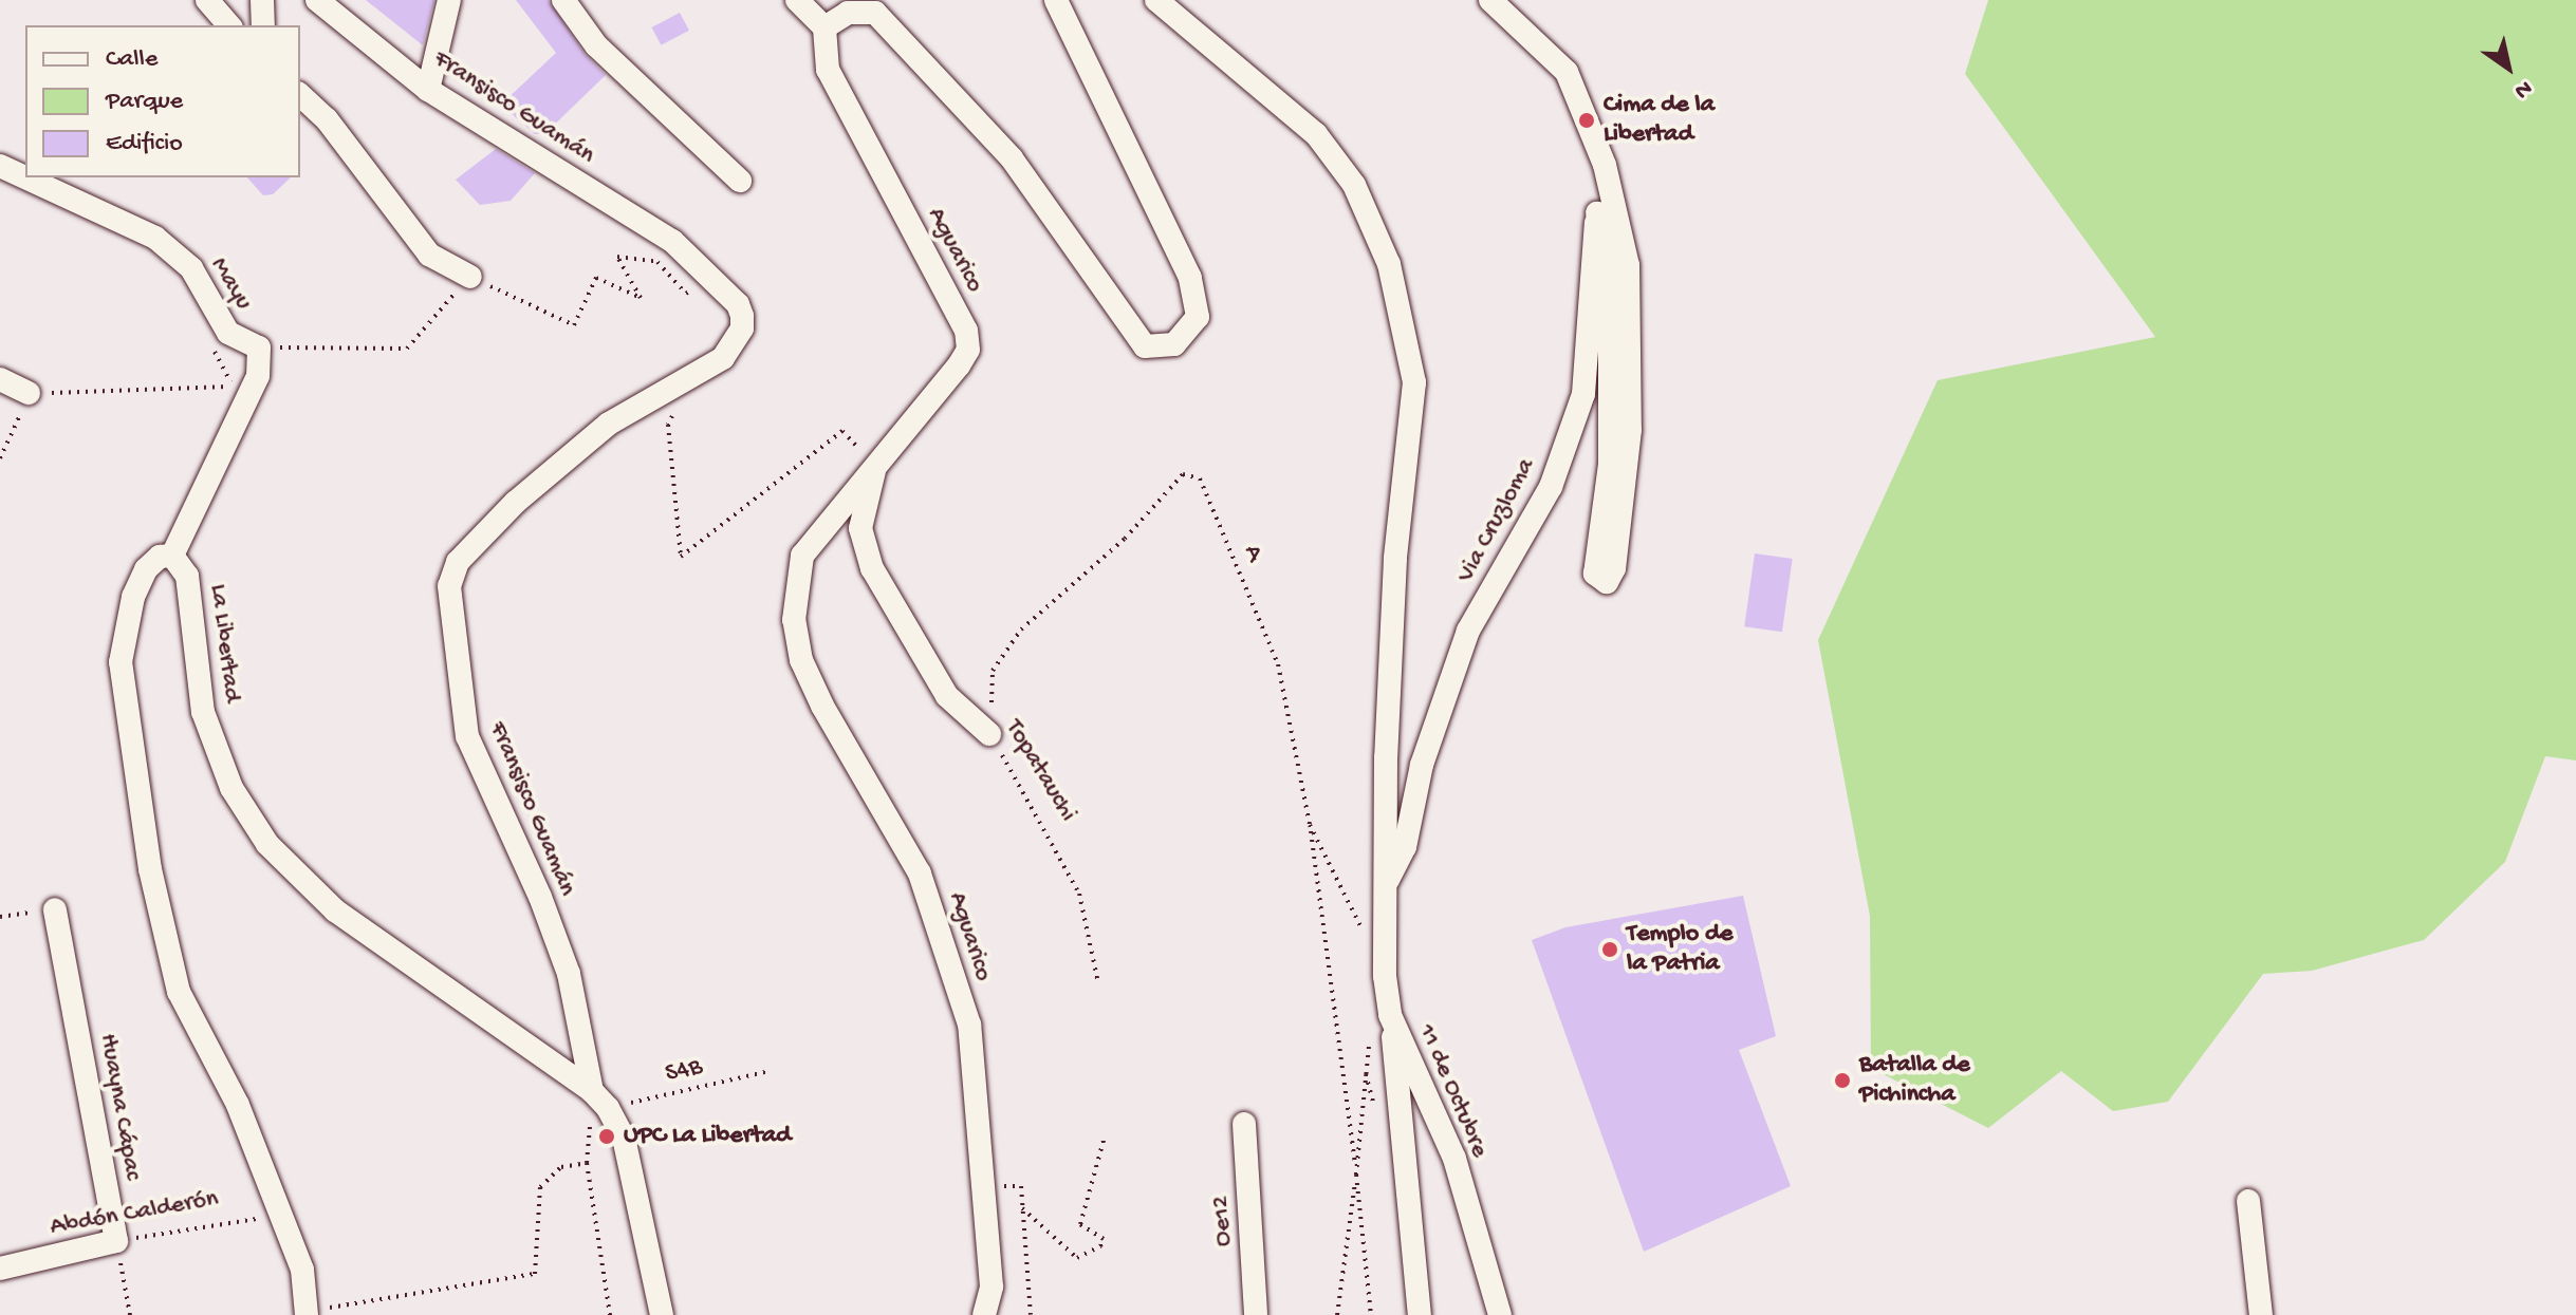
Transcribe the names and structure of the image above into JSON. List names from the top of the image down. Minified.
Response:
{"streets":{"street":["Fransisco Guamán","Aguarico","Mayu","Via Cruzloma","La Libertad","Topatauchi","11 de Octubre","Huayna Cápac","Abdón Calderón","Oe12"],"path":["A","S4B"]},"crossings":[["Fransisco Guamán","La Libertad"],["Fransisco Guamán","S4B"],["Aguarico","Topatauchi"],["Via Cruzloma","11 de Octubre"],["A","Topatauchi"],["La Libertad","S4B"],["Huayna Cápac","Abdón Calderón"]],"places":["Cima de la Libertad","Templo de la Patria","Batalla de Pichincha","UPC La Libertad"],"legend":["Calle","Parque","Edificio"],"north":"bottom right"}
